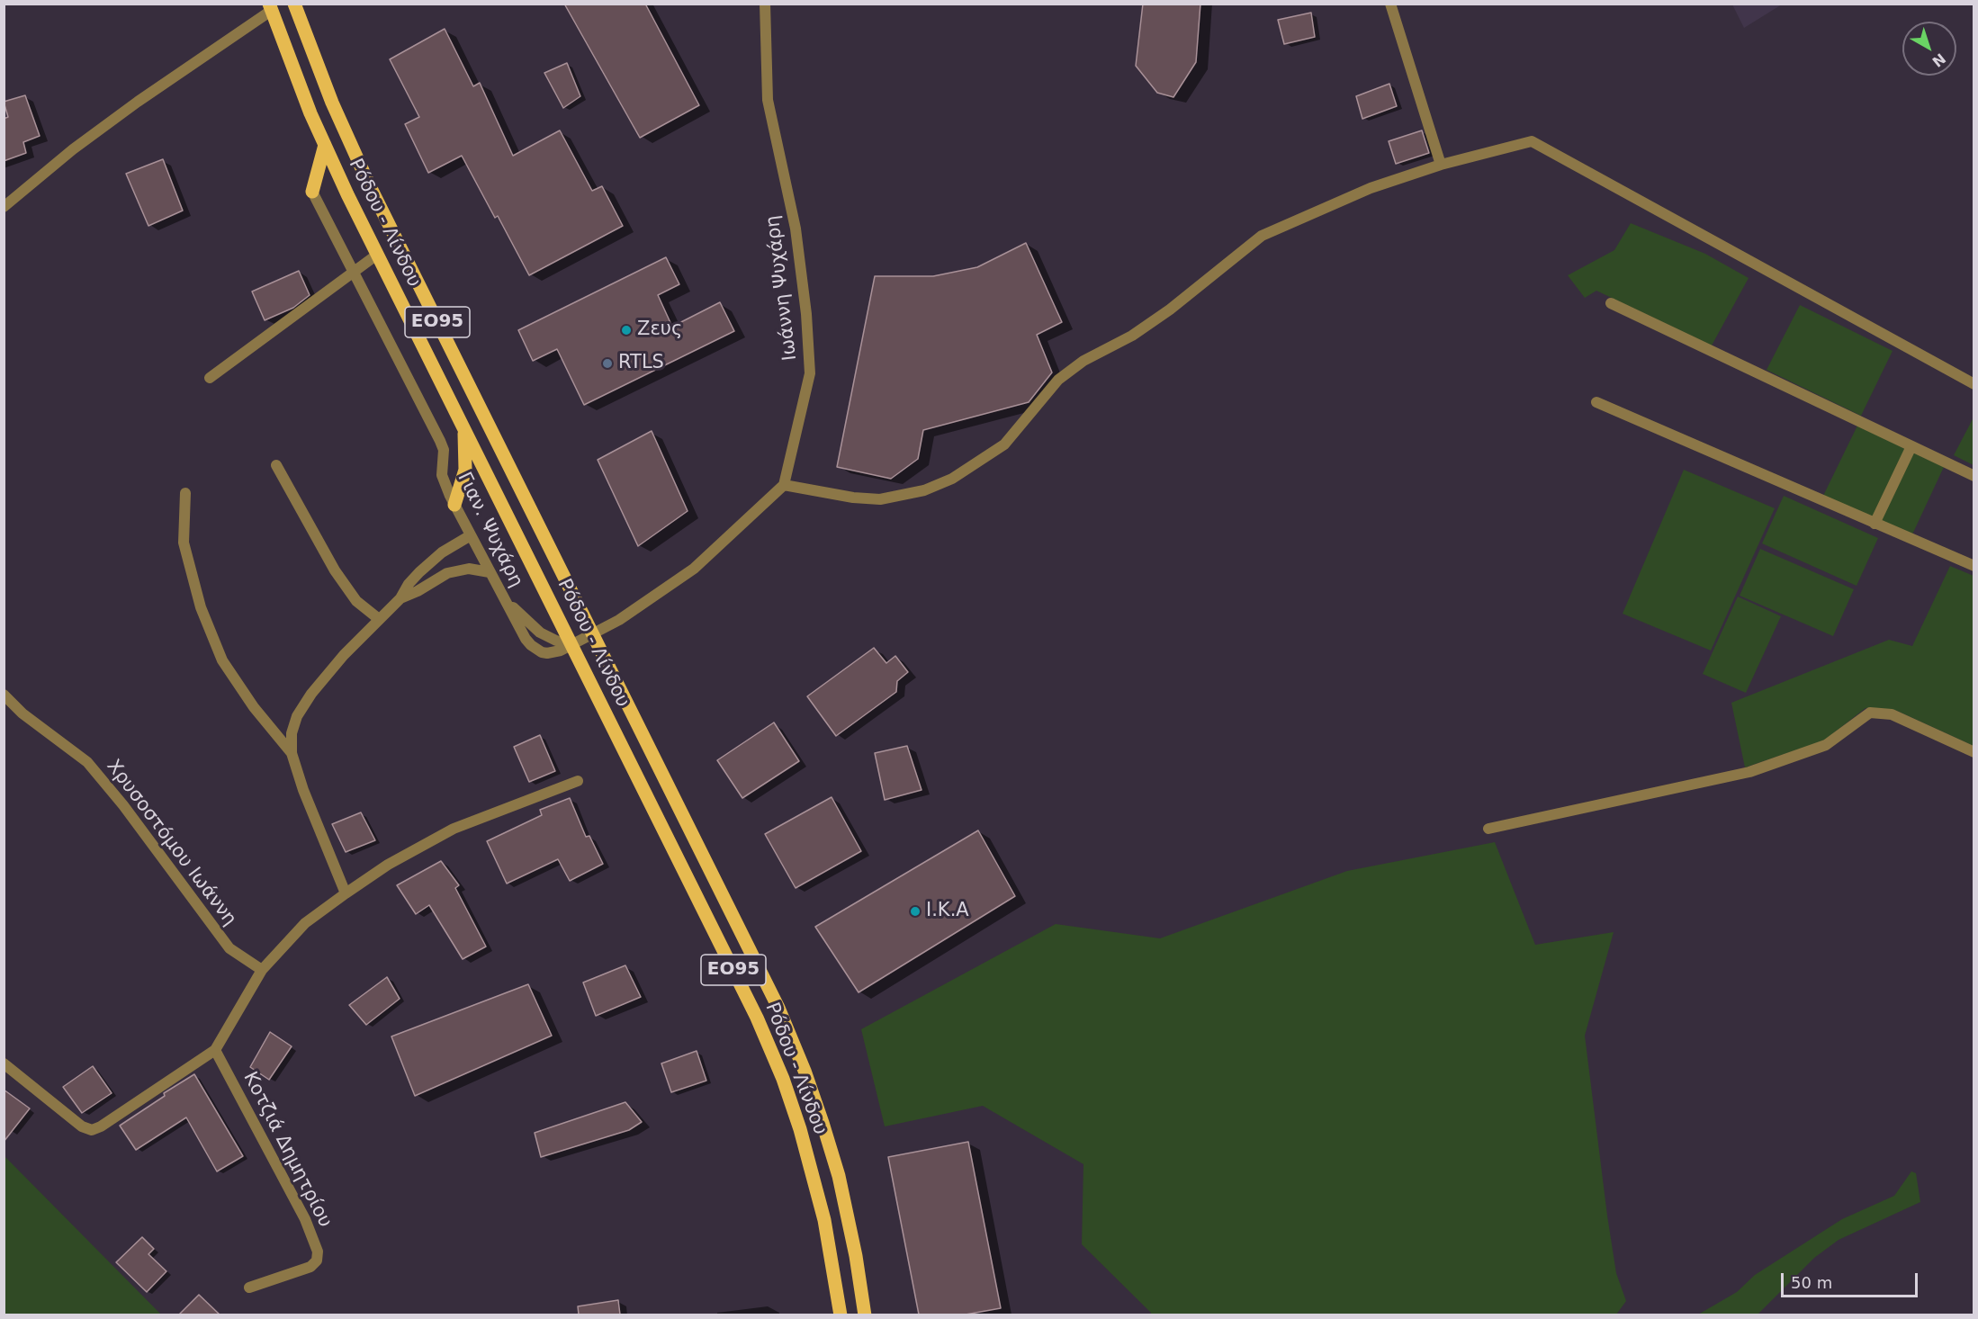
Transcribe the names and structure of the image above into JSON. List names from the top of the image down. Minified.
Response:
{"streets":{"main road":["Ρόδου - Λίνδου","ΕΟ95"],"street":["Ιωάννη Ψυχάρη","Γιαν. Ψυχάρη","Χρυσοστόμου Ιωάννη","Κοτζιά Δημητρίου"]},"crossings":[["Ρόδου - Λίνδου","Γιαν. Ψυχάρη"]],"places":["Ζευς","RTLS","Ι.Κ.Α"],"scale_bar":"50 m","north":"bottom right"}
